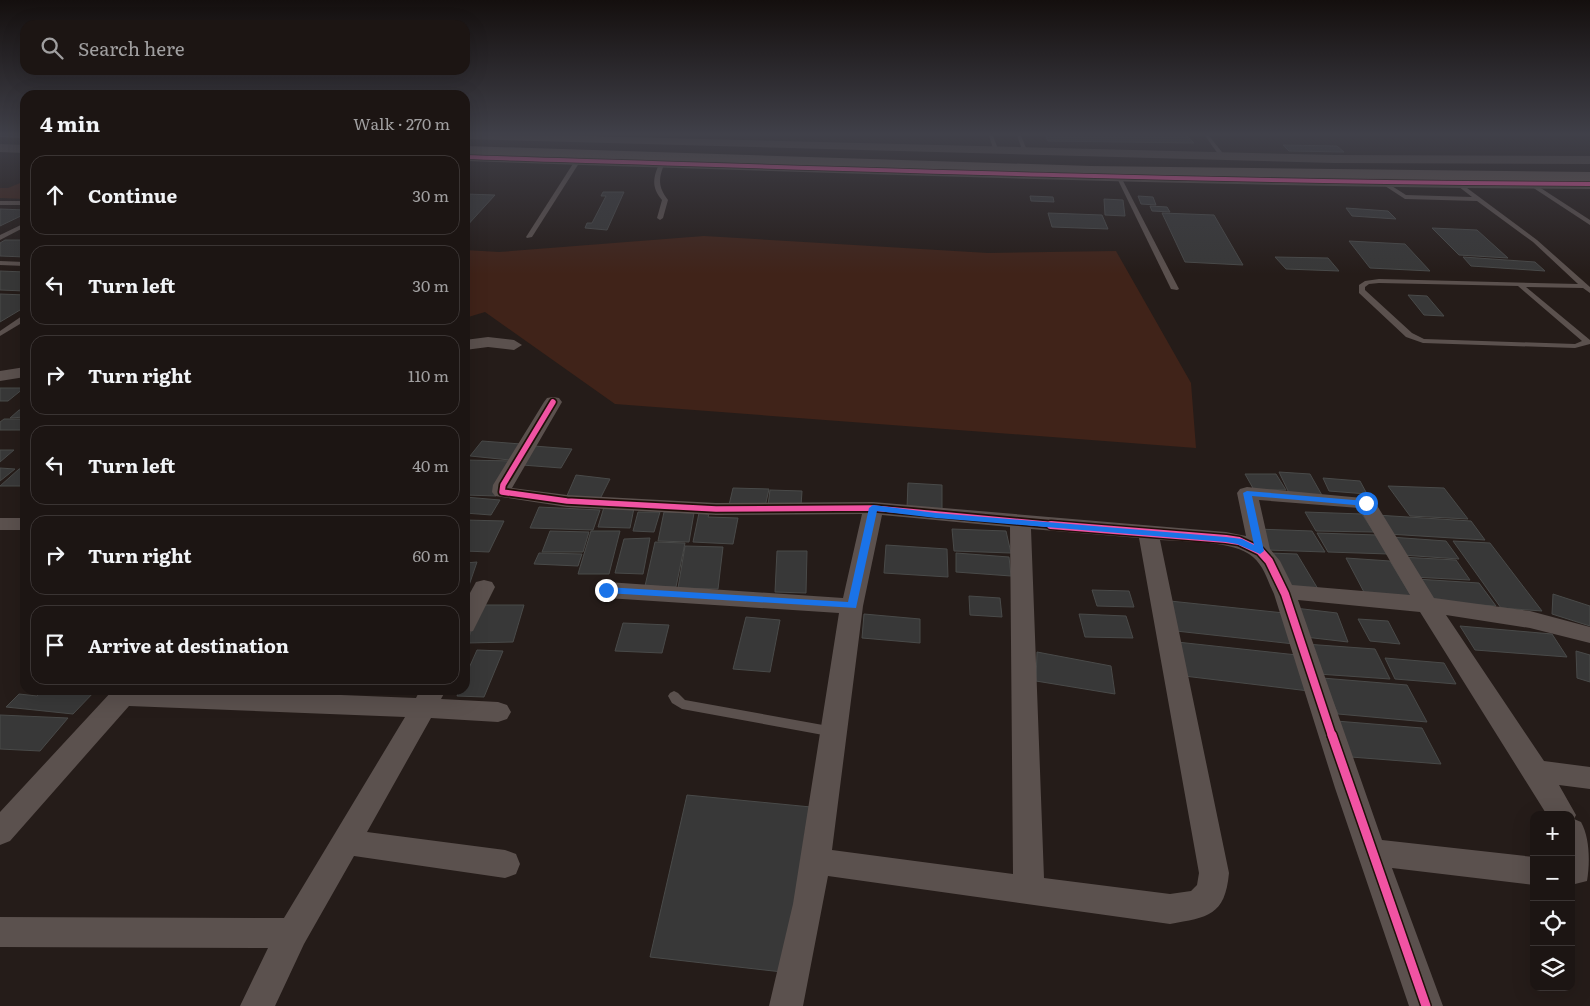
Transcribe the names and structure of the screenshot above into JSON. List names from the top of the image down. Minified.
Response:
{"page":{"search":"Search here","heading":["4 min","Walk · 270 m"],"list":[["Continue","30 m"],["Turn left","30 m"],["Turn right","110 m"],["Turn left","40 m"],["Turn right","60 m"],"Arrive at destination"],"map_buttons":["+","−"]}}
